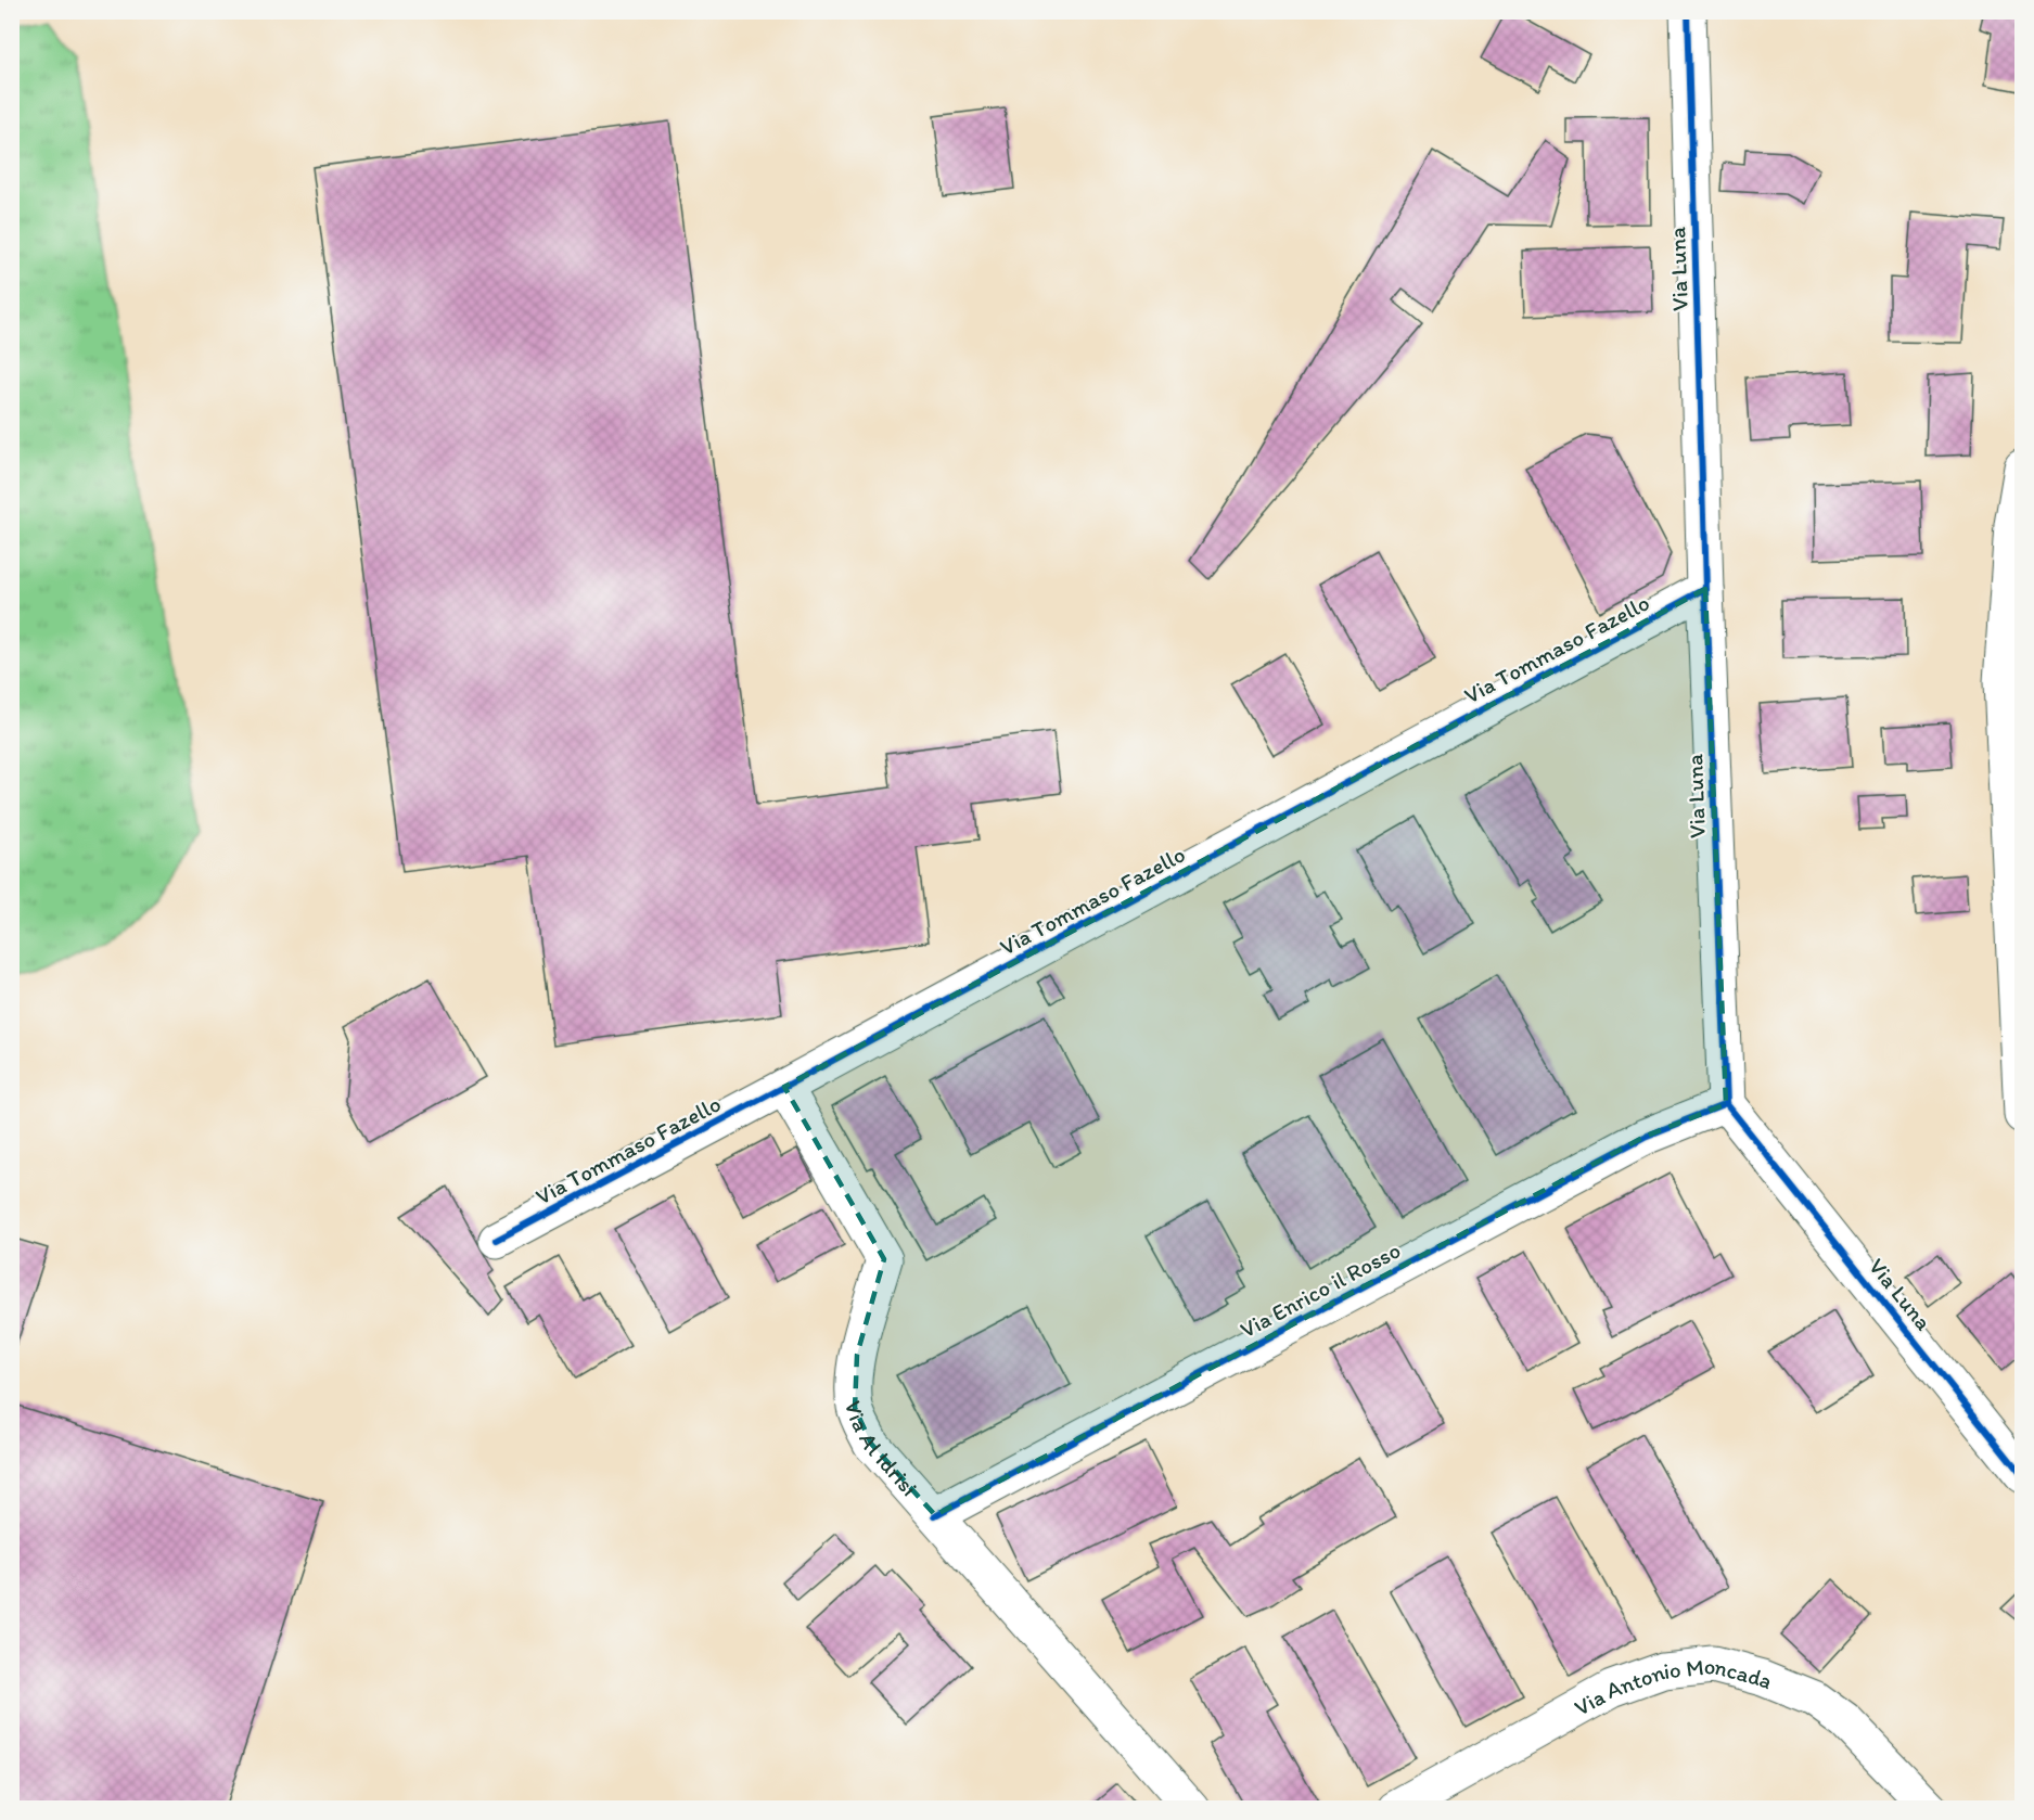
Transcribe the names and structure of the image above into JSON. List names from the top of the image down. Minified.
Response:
{"streets":{"street":["Via Luna","Via Tommaso Fazello","Via Enrico il Rosso","Via Al Idrisi","Via Antonio Moncada"]},"crossings":[["Via Luna","Via Tommaso Fazello"],["Via Luna","Via Enrico il Rosso"],["Via Tommaso Fazello","Via Al Idrisi"],["Via Enrico il Rosso","Via Al Idrisi"]]}
